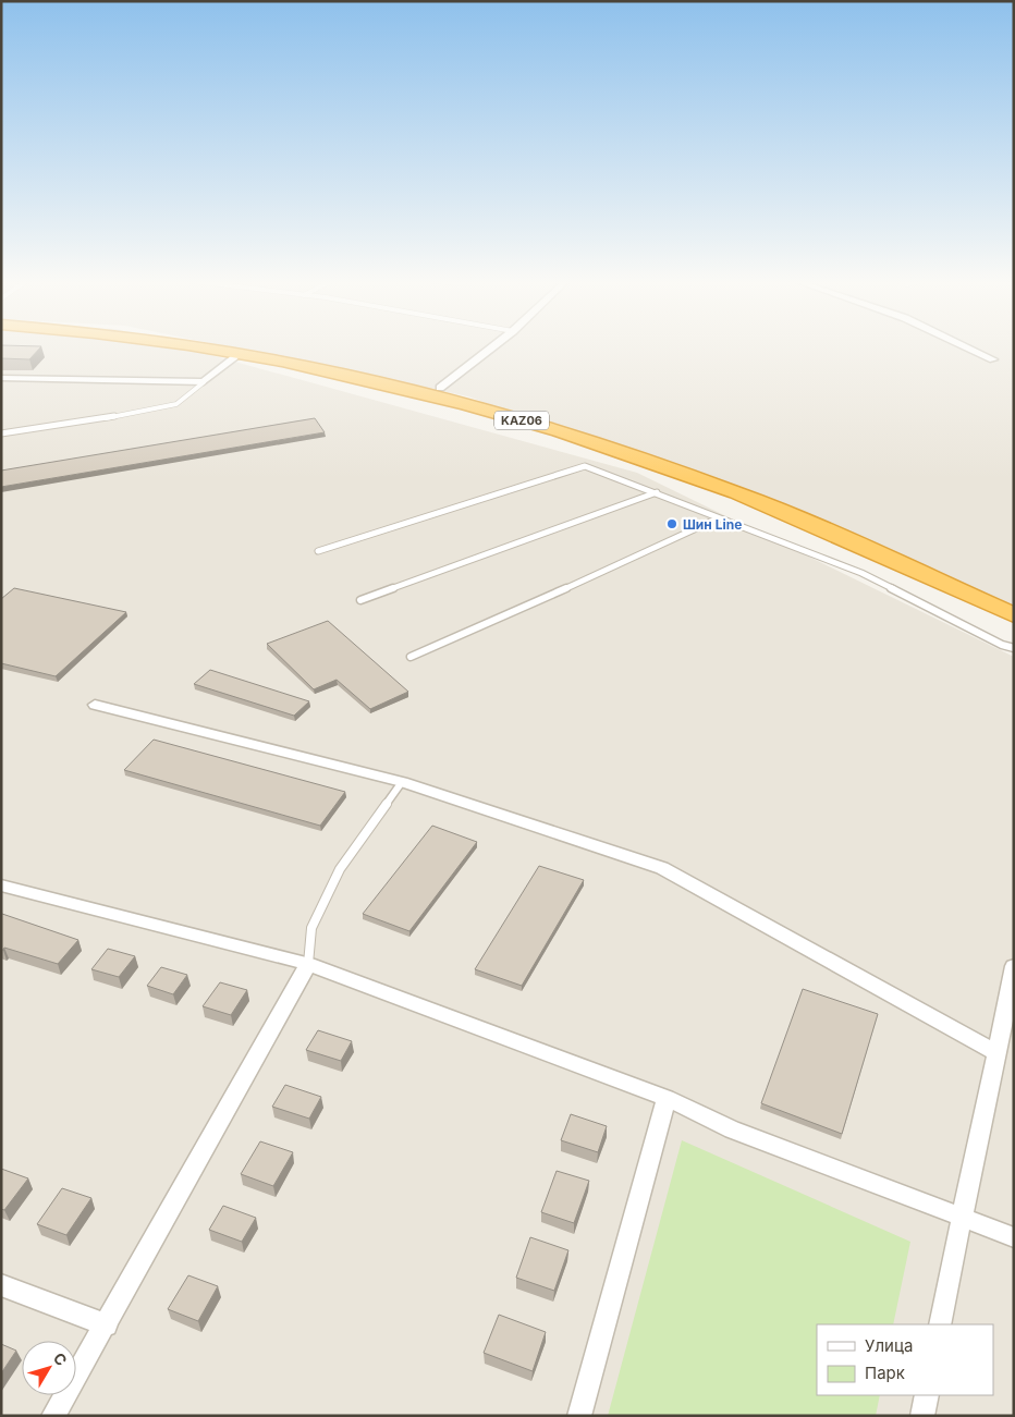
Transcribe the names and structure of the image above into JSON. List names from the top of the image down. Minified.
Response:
{"streets":{"highway":["KАZ06"]},"places":["Шин Line"],"legend":["Улица","Парк"],"north":"top right"}
